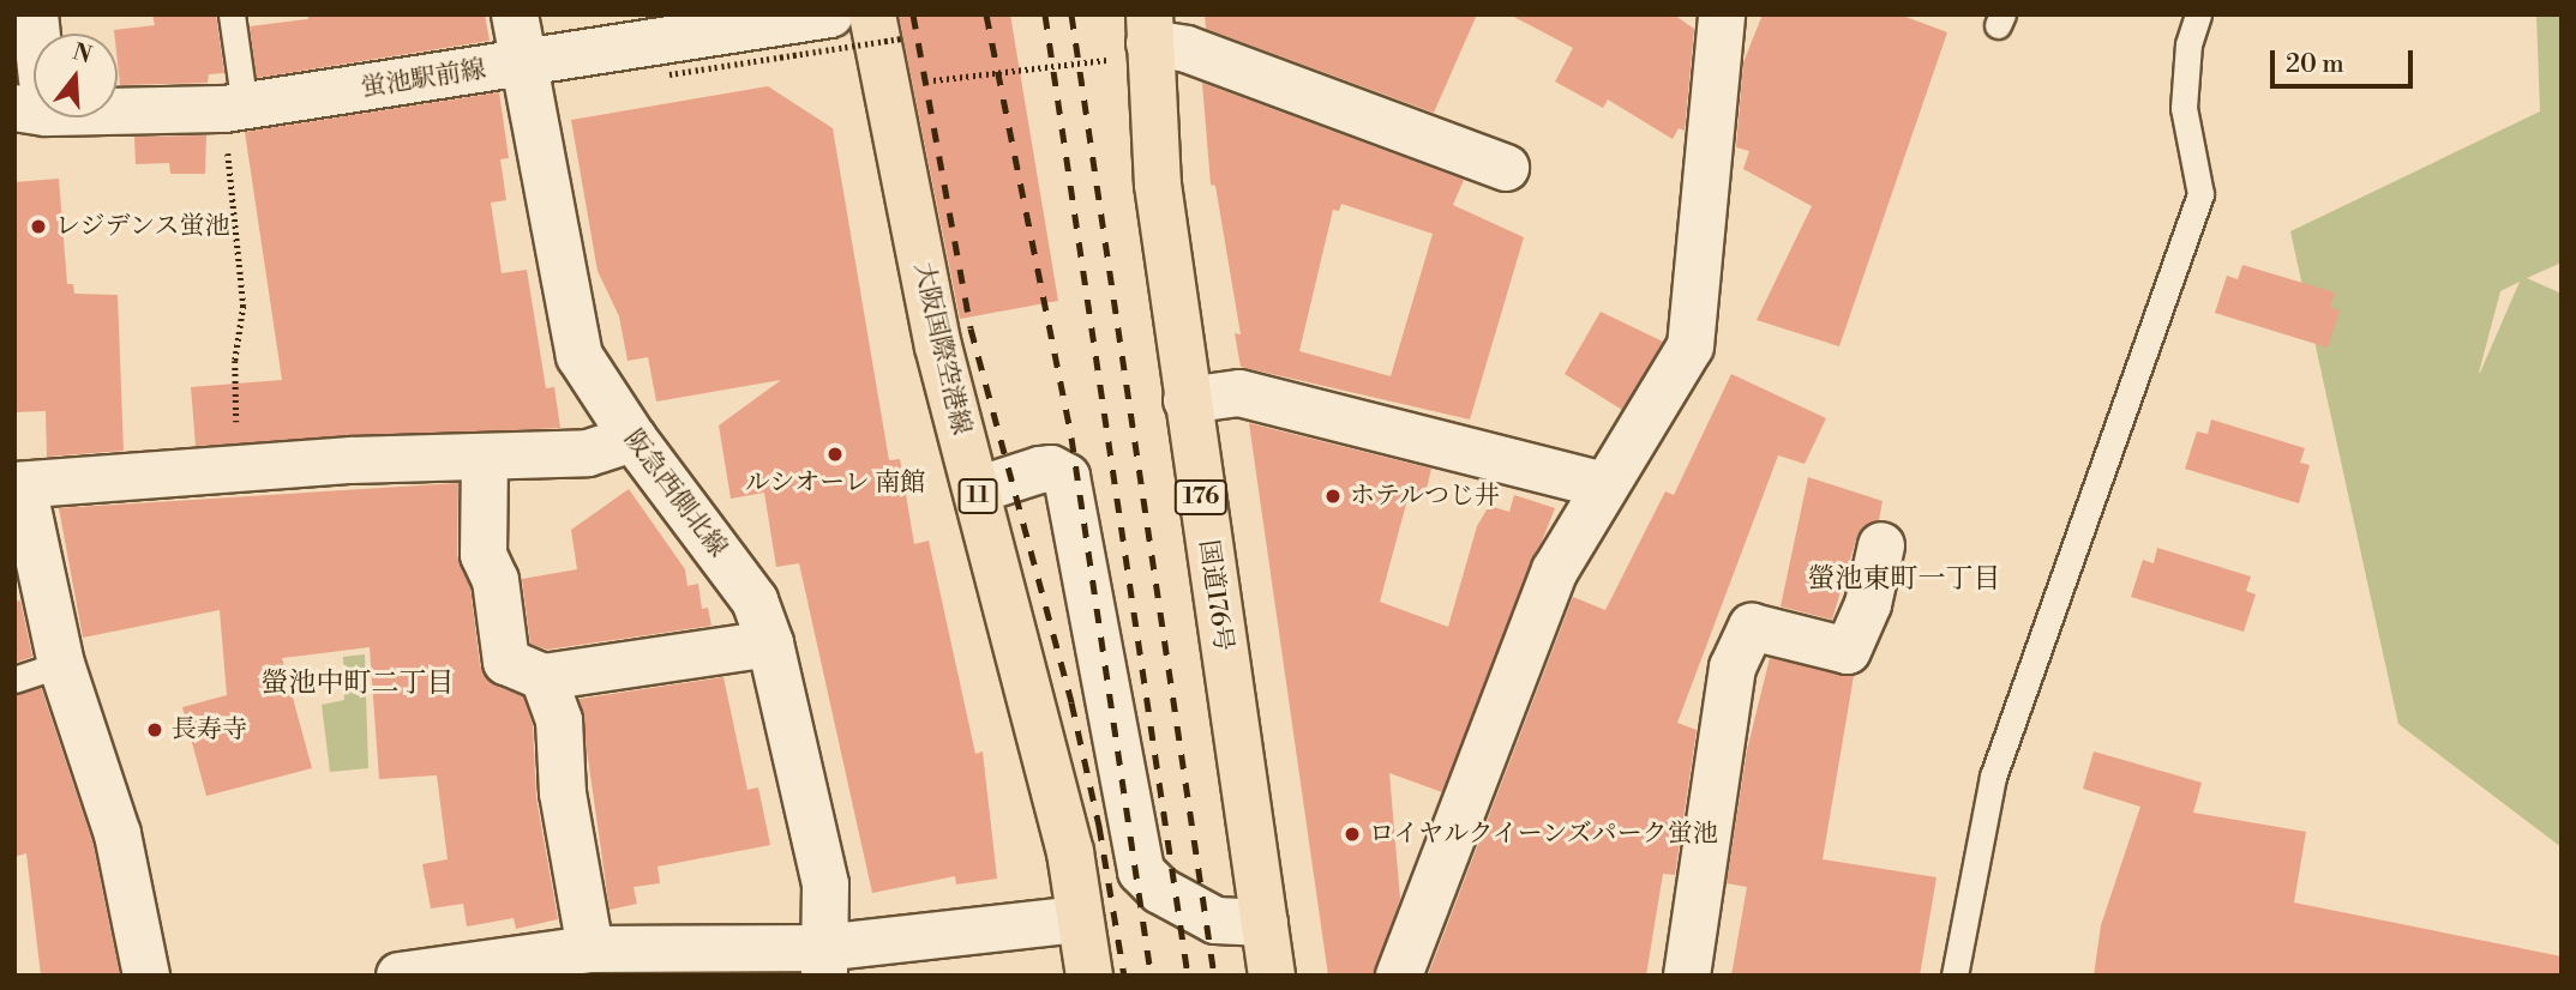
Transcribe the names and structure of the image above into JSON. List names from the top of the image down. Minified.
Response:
{"streets":{"main road":["大阪国際空港線","11","176","国道176号"],"street":["蛍池駅前線","阪急西側北線"]},"crossings":[["蛍池駅前線","阪急西側北線"]],"districts":["螢池東町一丁目","螢池中町二丁目"],"places":["レジデンス蛍池","ルシオーレ 南館","ホテルつじ井","長寿寺","ロイヤルクイーンズパーク蛍池"],"scale_bar":"20 m","north":"top"}
